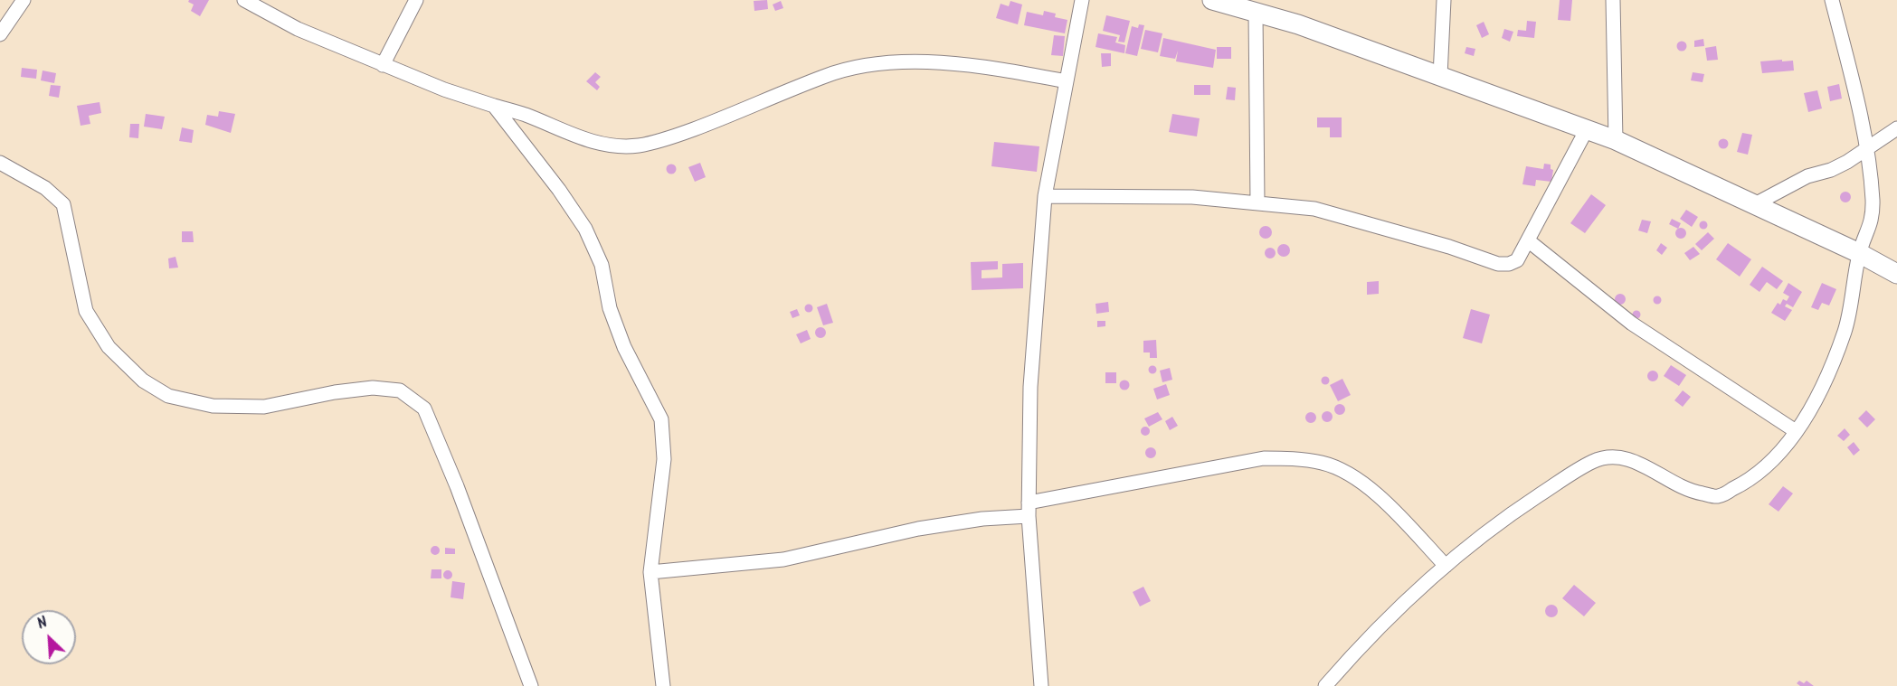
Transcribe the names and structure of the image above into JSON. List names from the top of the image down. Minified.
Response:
{"north":"top left"}
